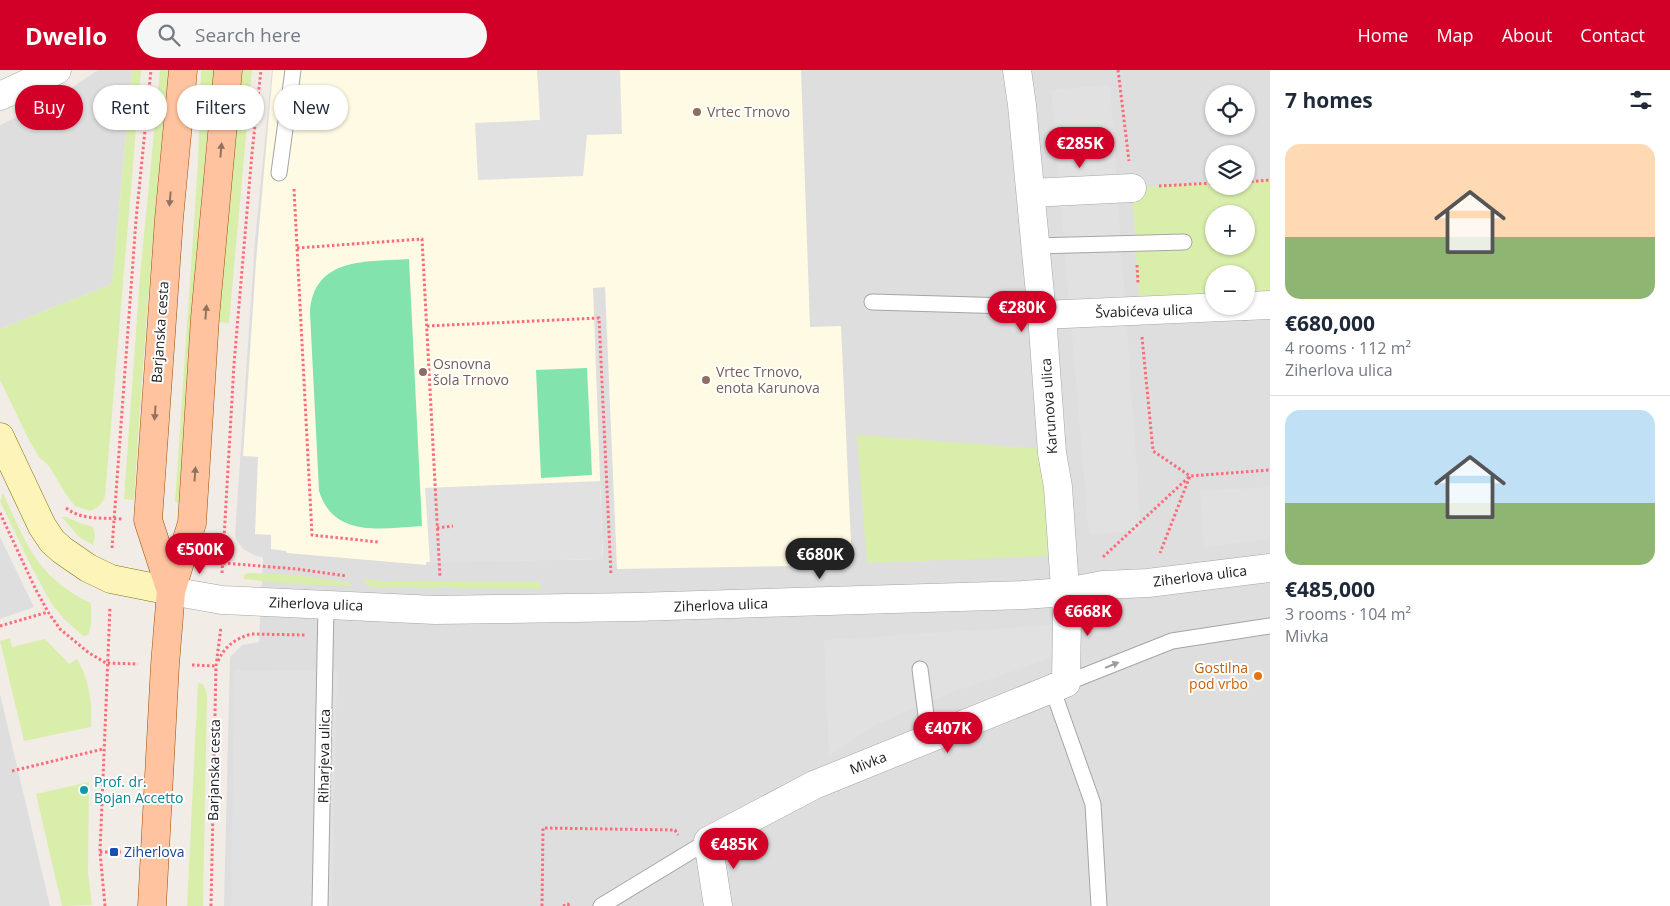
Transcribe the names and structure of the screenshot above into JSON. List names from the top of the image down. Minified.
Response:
{"streets":{"main road":["Barjanska cesta"],"street":["Švabićeva ulica","Karunova ulica","Ziherlova ulica","Mivka"],"lane":["Riharjeva ulica"]},"crossings":[["Švabićeva ulica","Karunova ulica"],["Barjanska cesta","Ziherlova ulica"],["Karunova ulica","Ziherlova ulica"],["Ziherlova ulica","Riharjeva ulica"]],"places":{"other":["Vrtec Trnovo","Osnovna šola Trnovo","Vrtec Trnovo, enota Karunova","Gostilna pod vrbo","Prof. dr. Bojan Accetto"],"transit":["Ziherlova"]},"page":{"header":"Dwello","search":"Search here","nav":["Home","Map","About","Contact"],"heading":"7 homes","map_buttons":["+","−"],"chip":["Buy","Rent","Filters","New"],"price":["€285K","€280K","€500K","€680K","€668K","€407K","€485K"],"list":[{"name":"€680,000","note":"4 rooms · 112 m² · Ziherlova ulica"},{"name":"€485,000","note":"3 rooms · 104 m² · Mivka"}]}}
